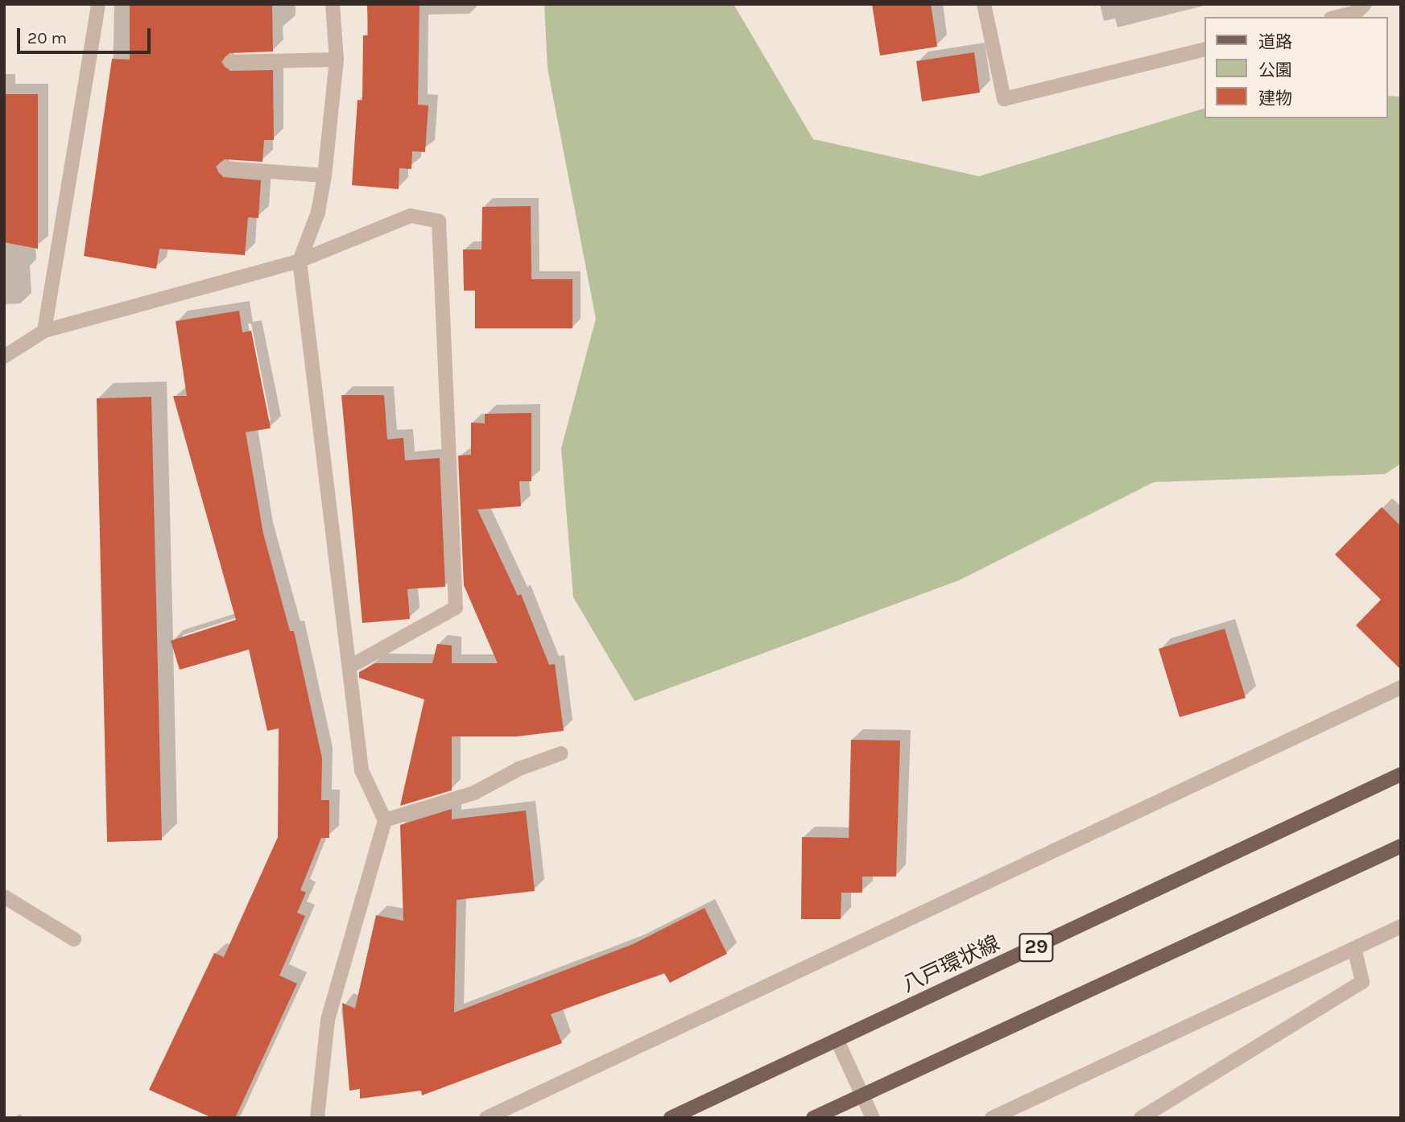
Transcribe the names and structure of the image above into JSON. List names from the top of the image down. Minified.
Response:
{"streets":{"main road":["29","八戸環状線"]},"legend":["道路","公園","建物"],"scale_bar":"20 m"}
